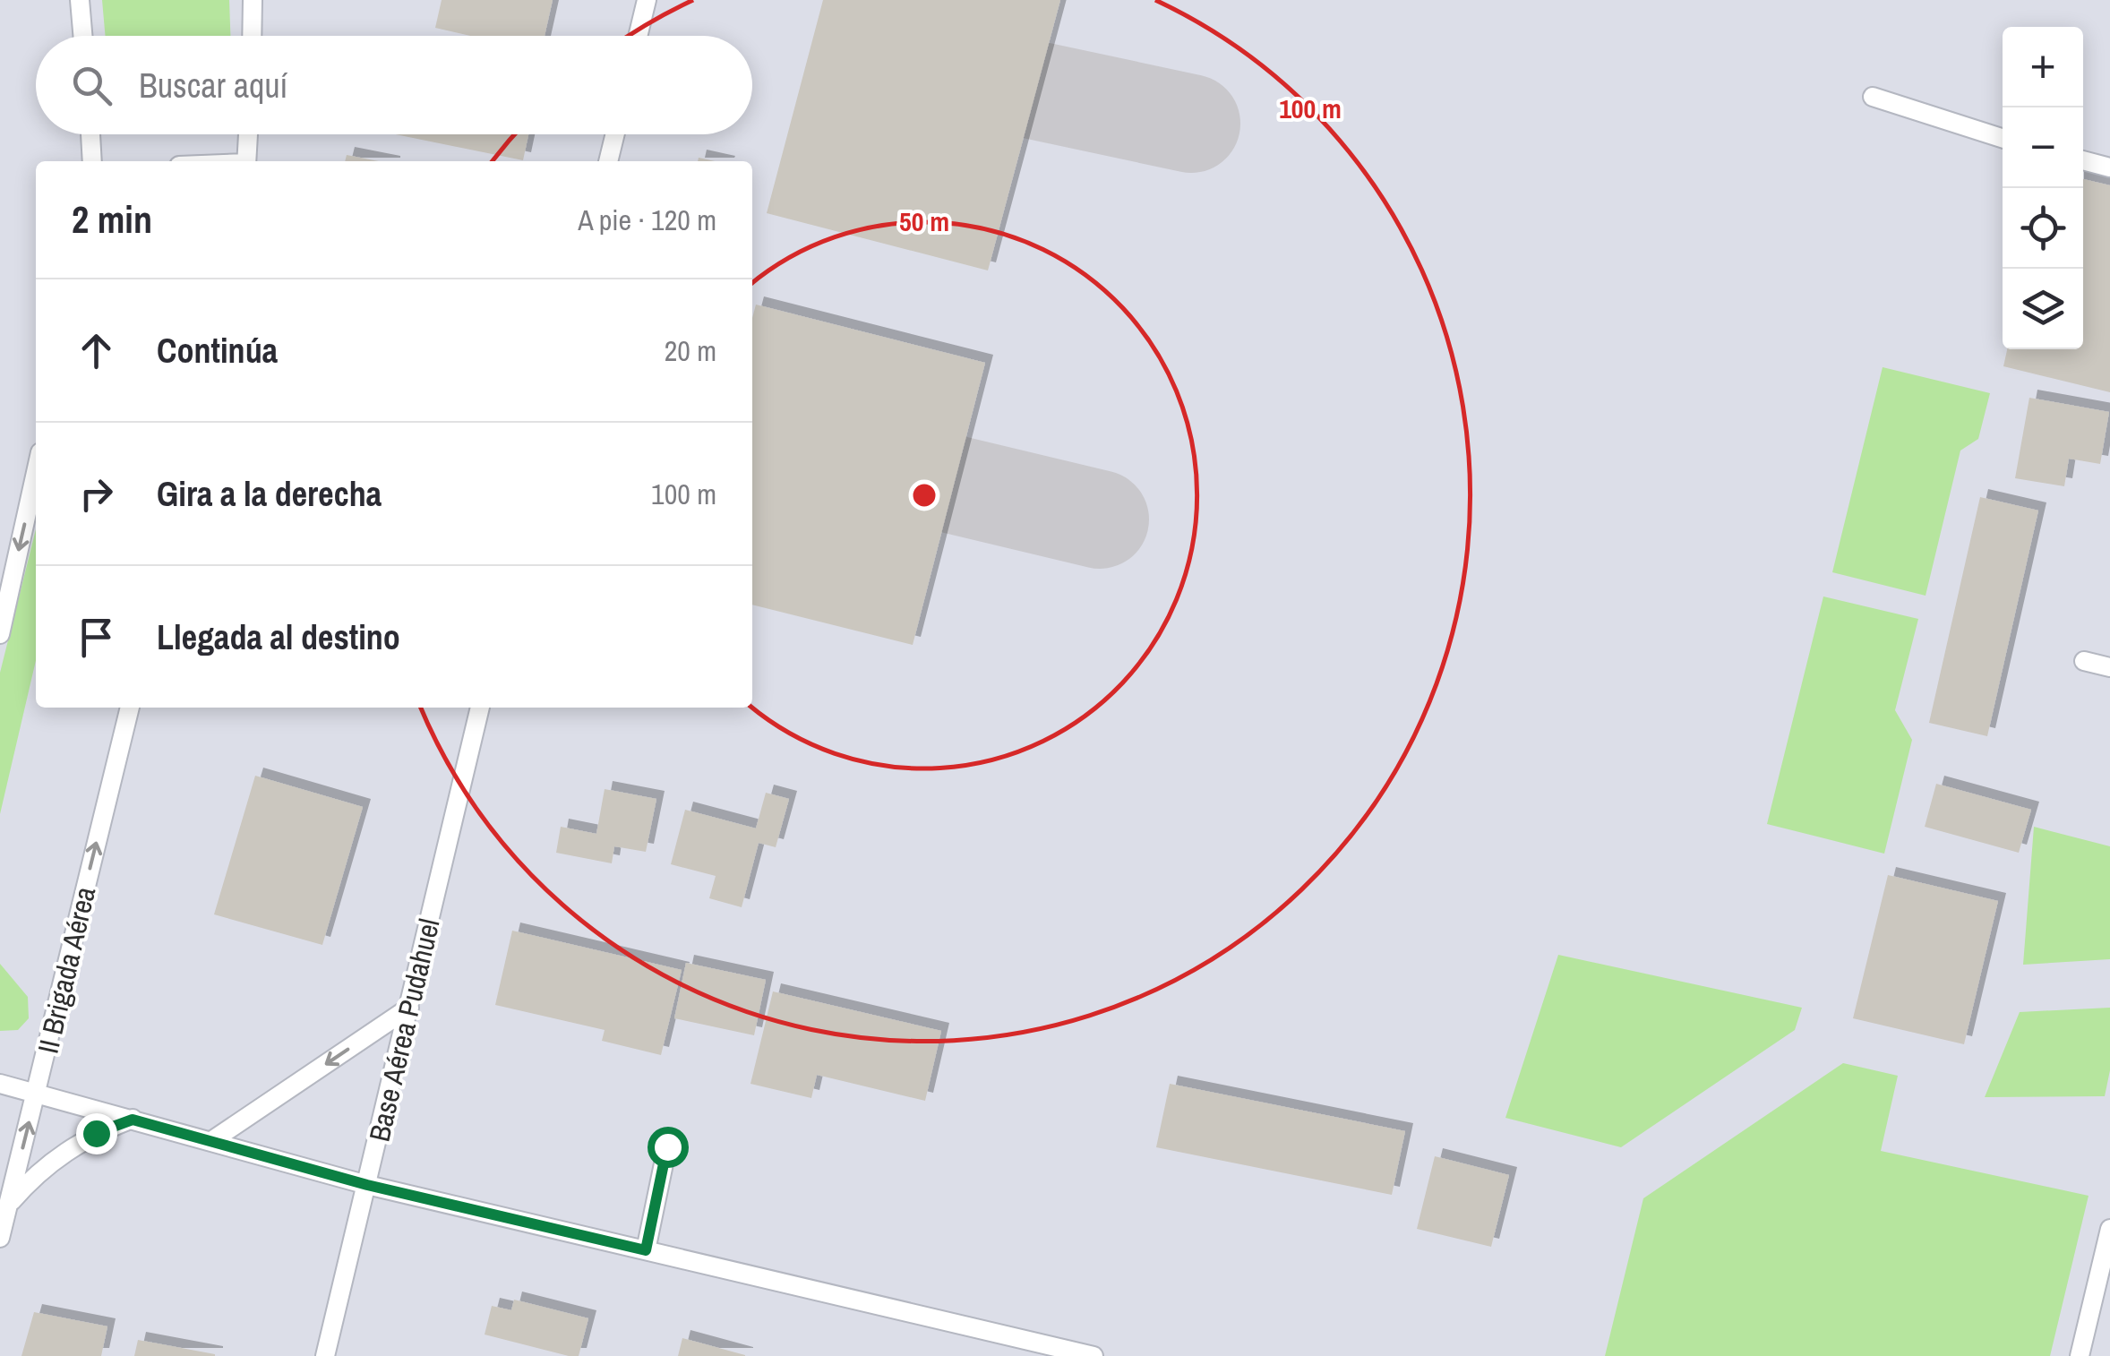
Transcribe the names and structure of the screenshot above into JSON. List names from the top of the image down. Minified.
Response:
{"streets":{"lane":["II Brigada Aérea","Base Aérea Pudahuel"]},"one_way":["II Brigada Aérea"],"page":{"map_buttons":["+","−"],"search":"Buscar aquí","heading":["2 min","A pie · 120 m"],"list":[["Continúa","20 m"],["Gira a la derecha","100 m"],"Llegada al destino"]},"rings":["100 m","50 m"]}
